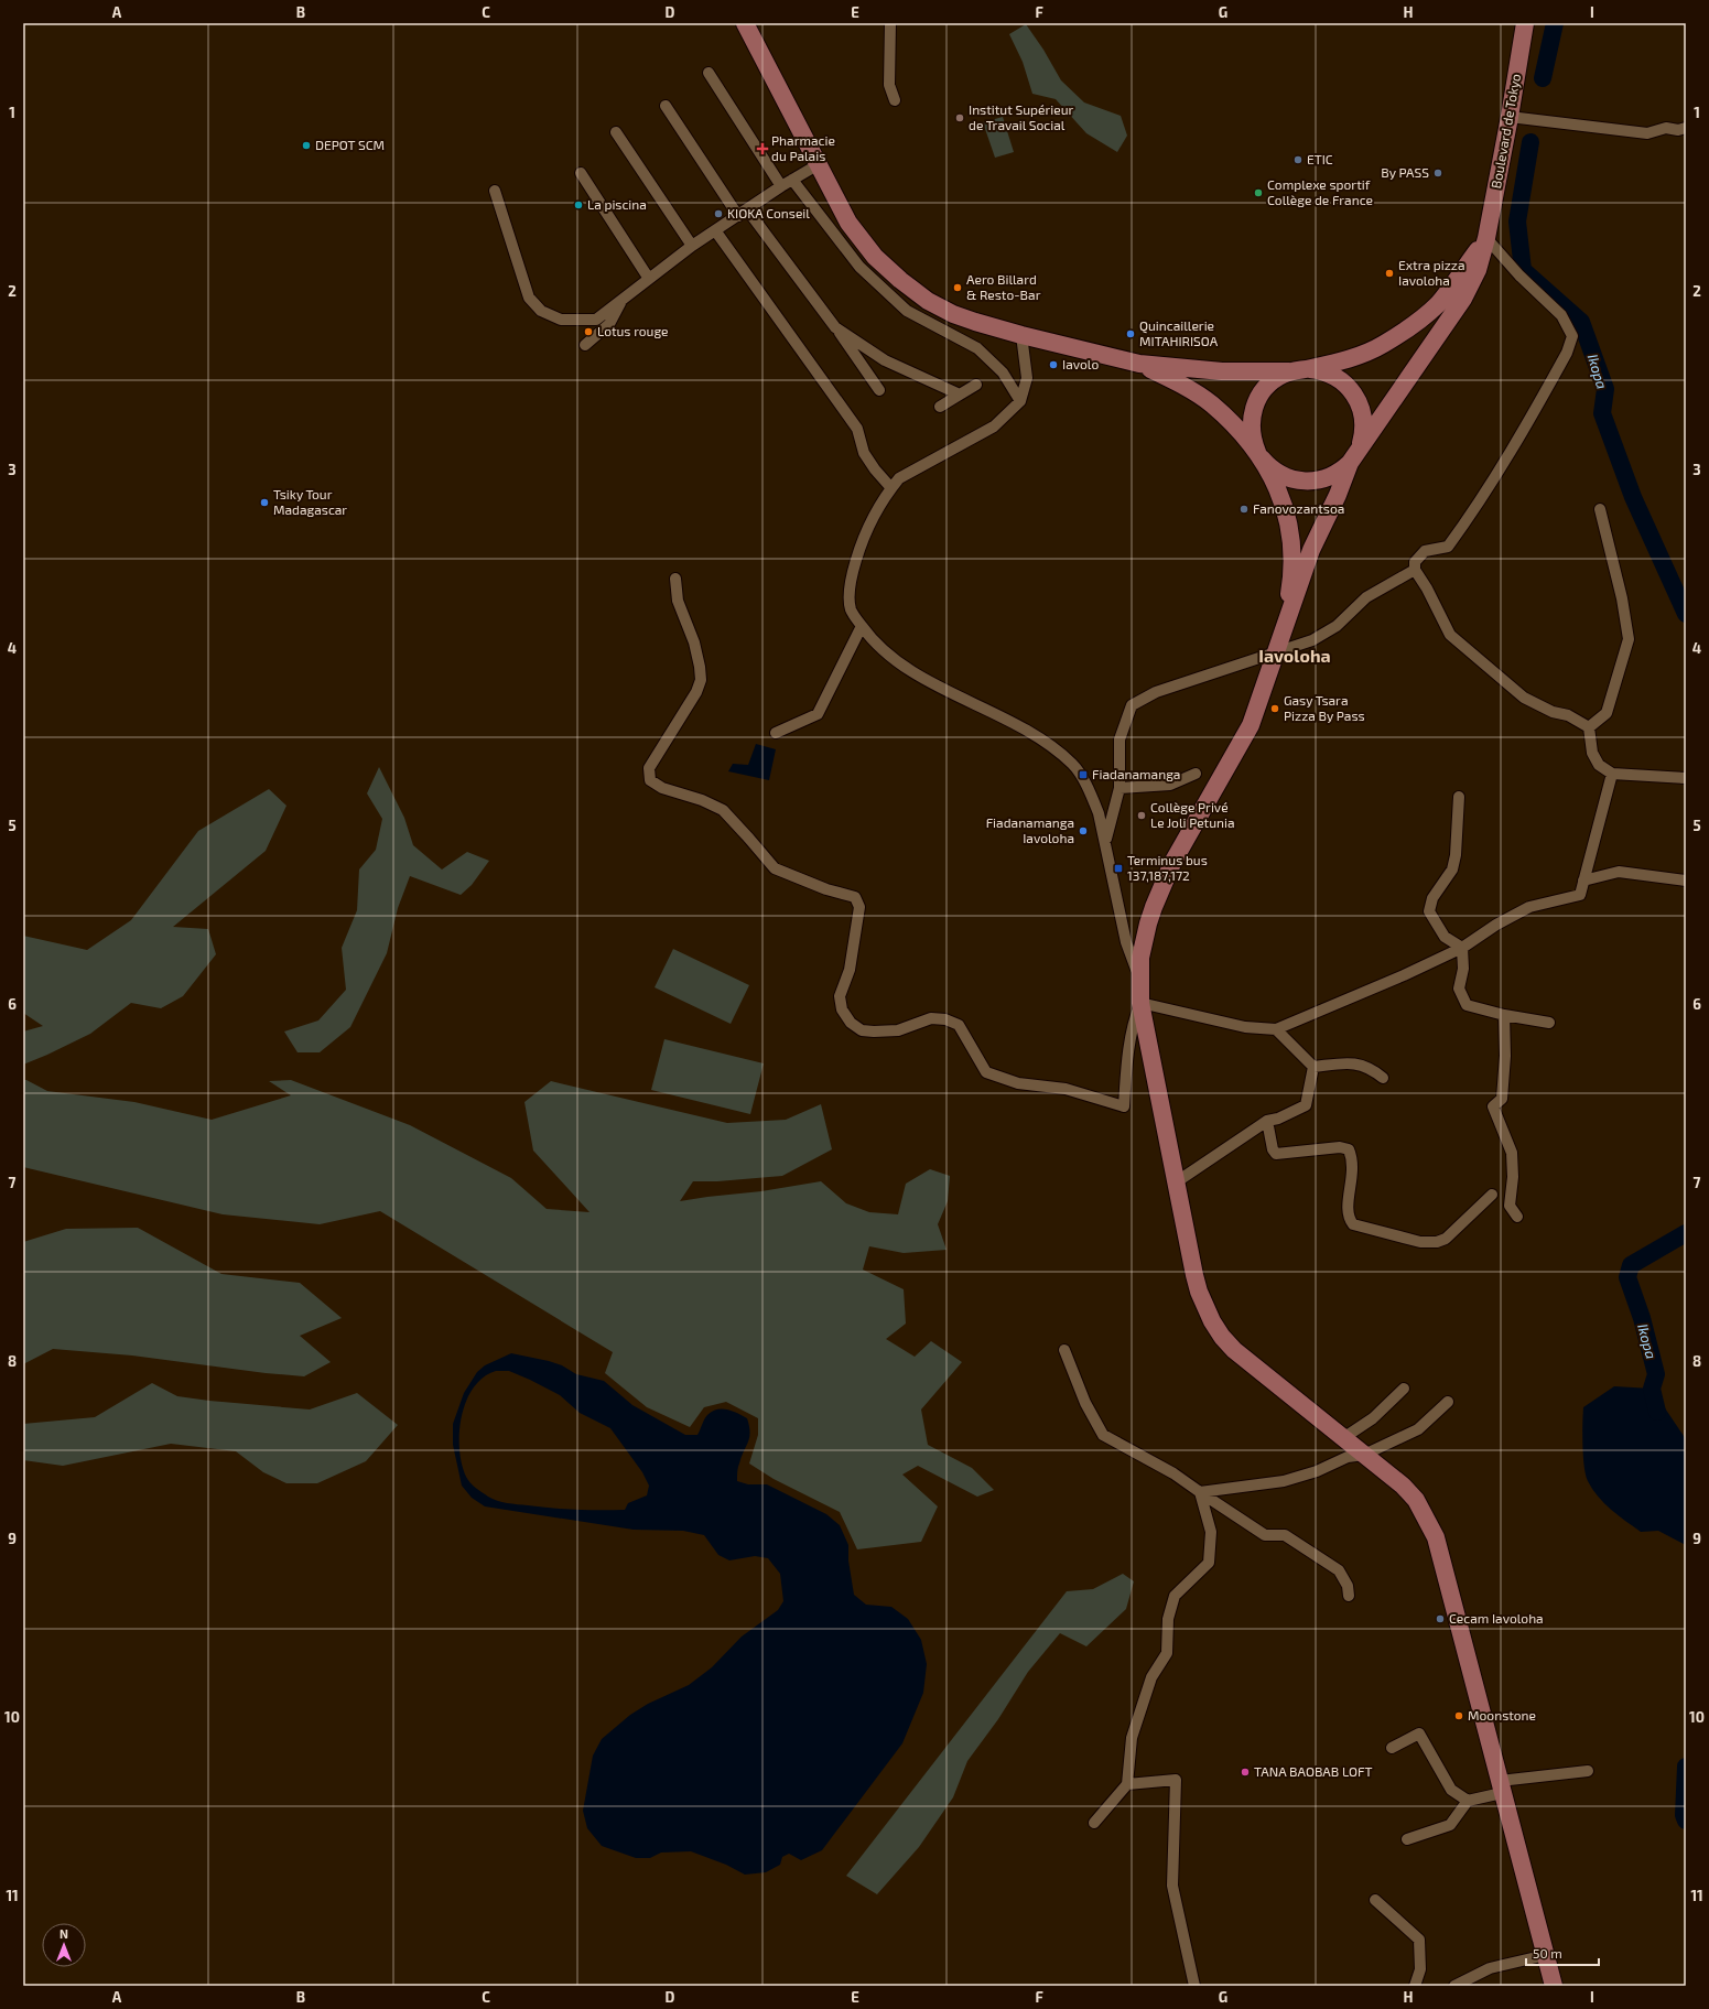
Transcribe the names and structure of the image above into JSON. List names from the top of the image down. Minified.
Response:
{"streets":{"main road":["Boulevard de Tokyo"]},"districts":["Iavoloha"],"water":["Ikopa"],"places":{"other":["Institut Supérieur de Travail Social","DEPOT SCM","ETIC","By PASS","Complexe sportif Collège de France","La piscina","KIOKA Conseil","Extra pizza Iavoloha","Aero Billard & Resto-Bar","Lotus rouge","Quincaillerie MITAHIRISOA","Iavolo","Tsiky Tour Madagascar","Fanovozantsoa","Gasy Tsara Pizza By Pass","Collège Privé Le Joli Petunia","Fiadanamanga Iavoloha","Cecam Iavoloha","Moonstone","TANA BAOBAB LOFT"],"health":["Pharmacie du Palais"],"transit":["Fiadanamanga","Terminus bus 137,187,172"]},"scale_bar":"50 m","north":"top","grid":{"columns":["A","B","C","D","E","F","G","H","I"],"rows":["1","2","3","4","5","6","7","8","9","10","11"]}}
